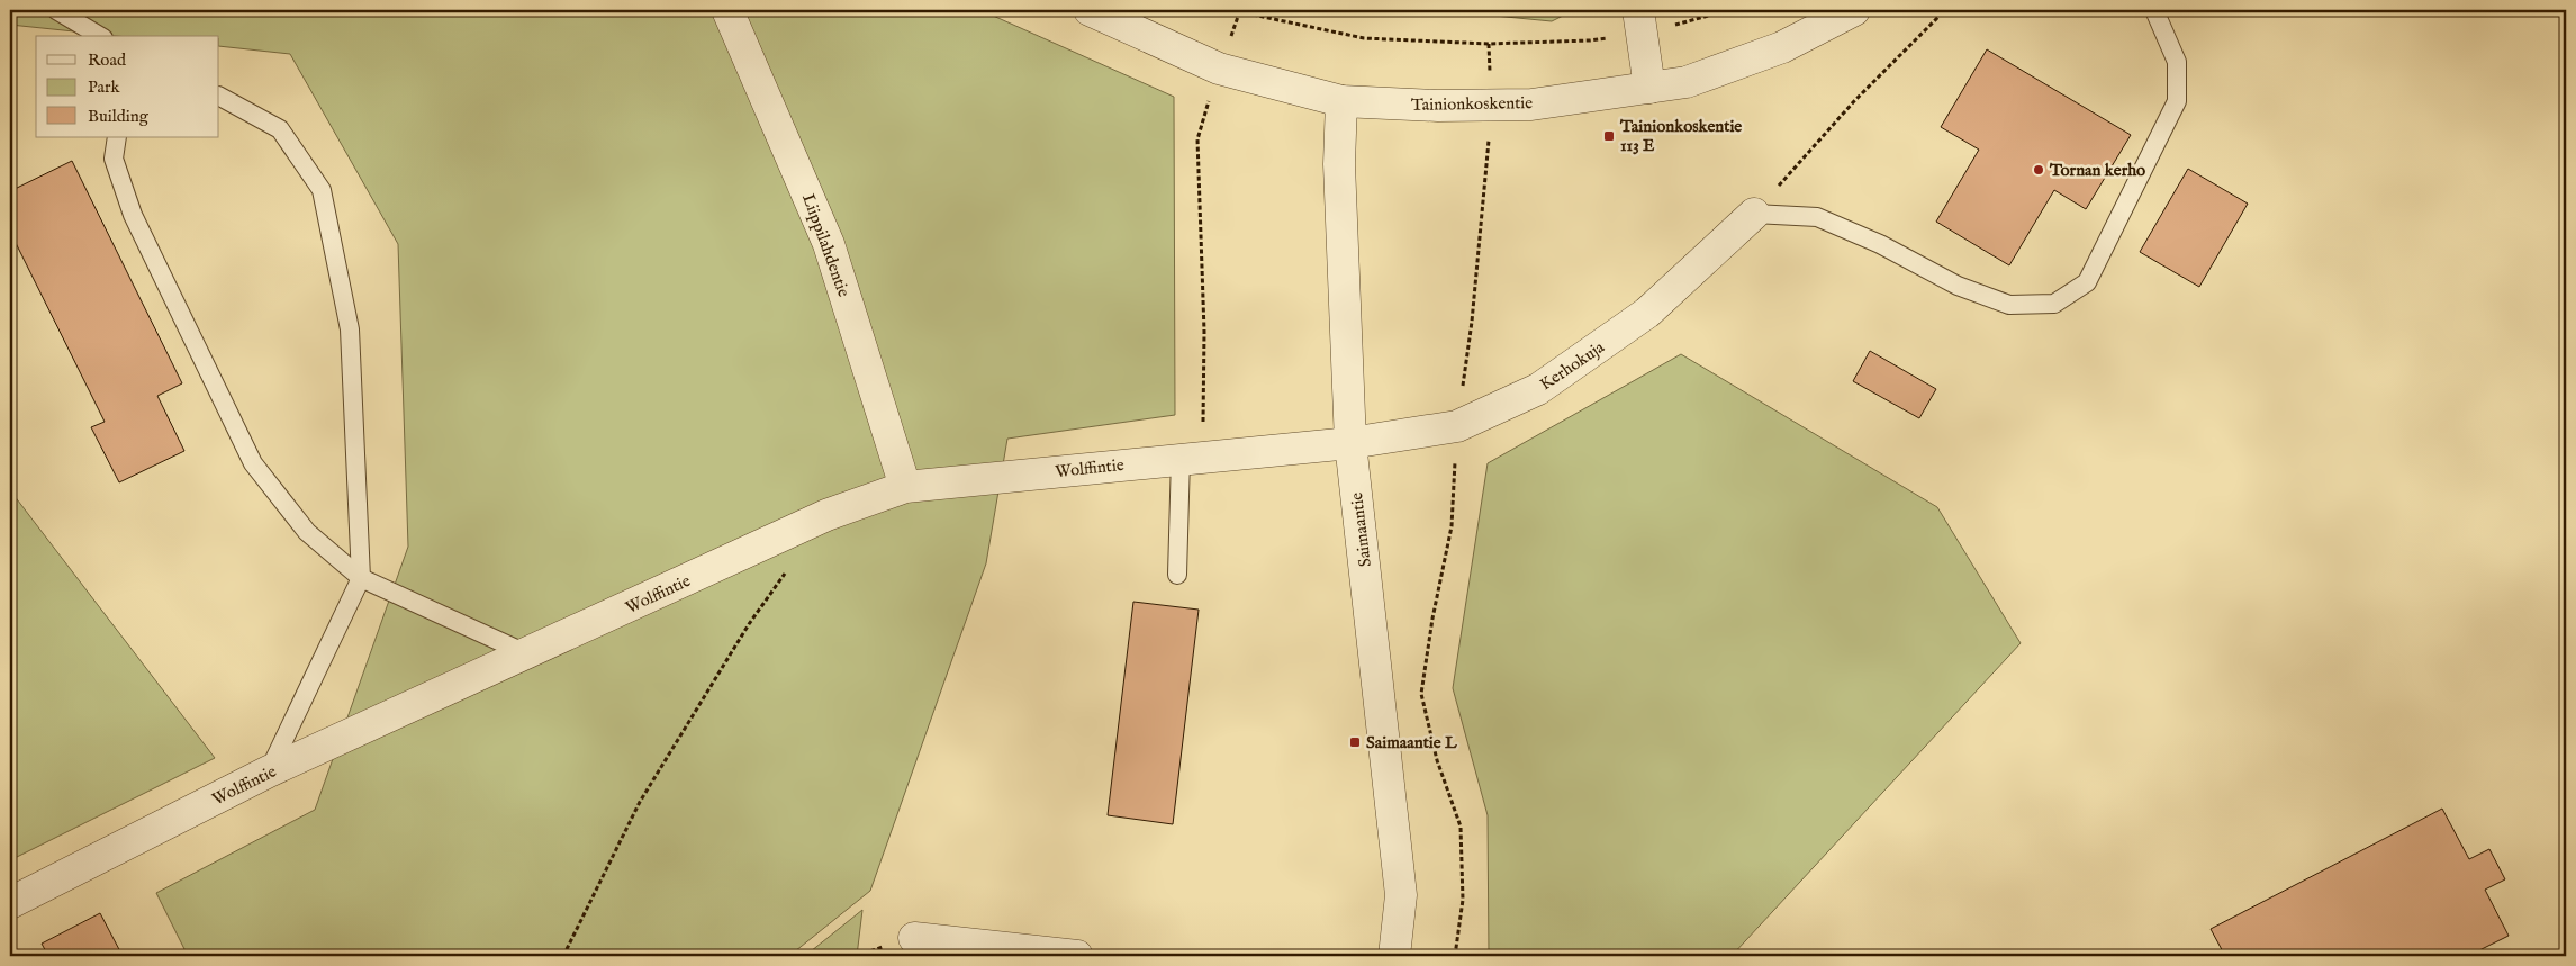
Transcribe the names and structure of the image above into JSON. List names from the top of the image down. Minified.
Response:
{"streets":{"street":["Tainionkoskentie","Liippilahdentie","Kerhokuja","Wolffintie","Saimaantie"]},"crossings":[["Tainionkoskentie","Saimaantie"],["Liippilahdentie","Wolffintie"],["Kerhokuja","Wolffintie"],["Kerhokuja","Saimaantie"],["Wolffintie","Saimaantie"]],"places":{"transit":["Tainionkoskentie 113 E","Saimaantie L"],"other":["Tornan kerho"]},"legend":["Road","Park","Building"]}
